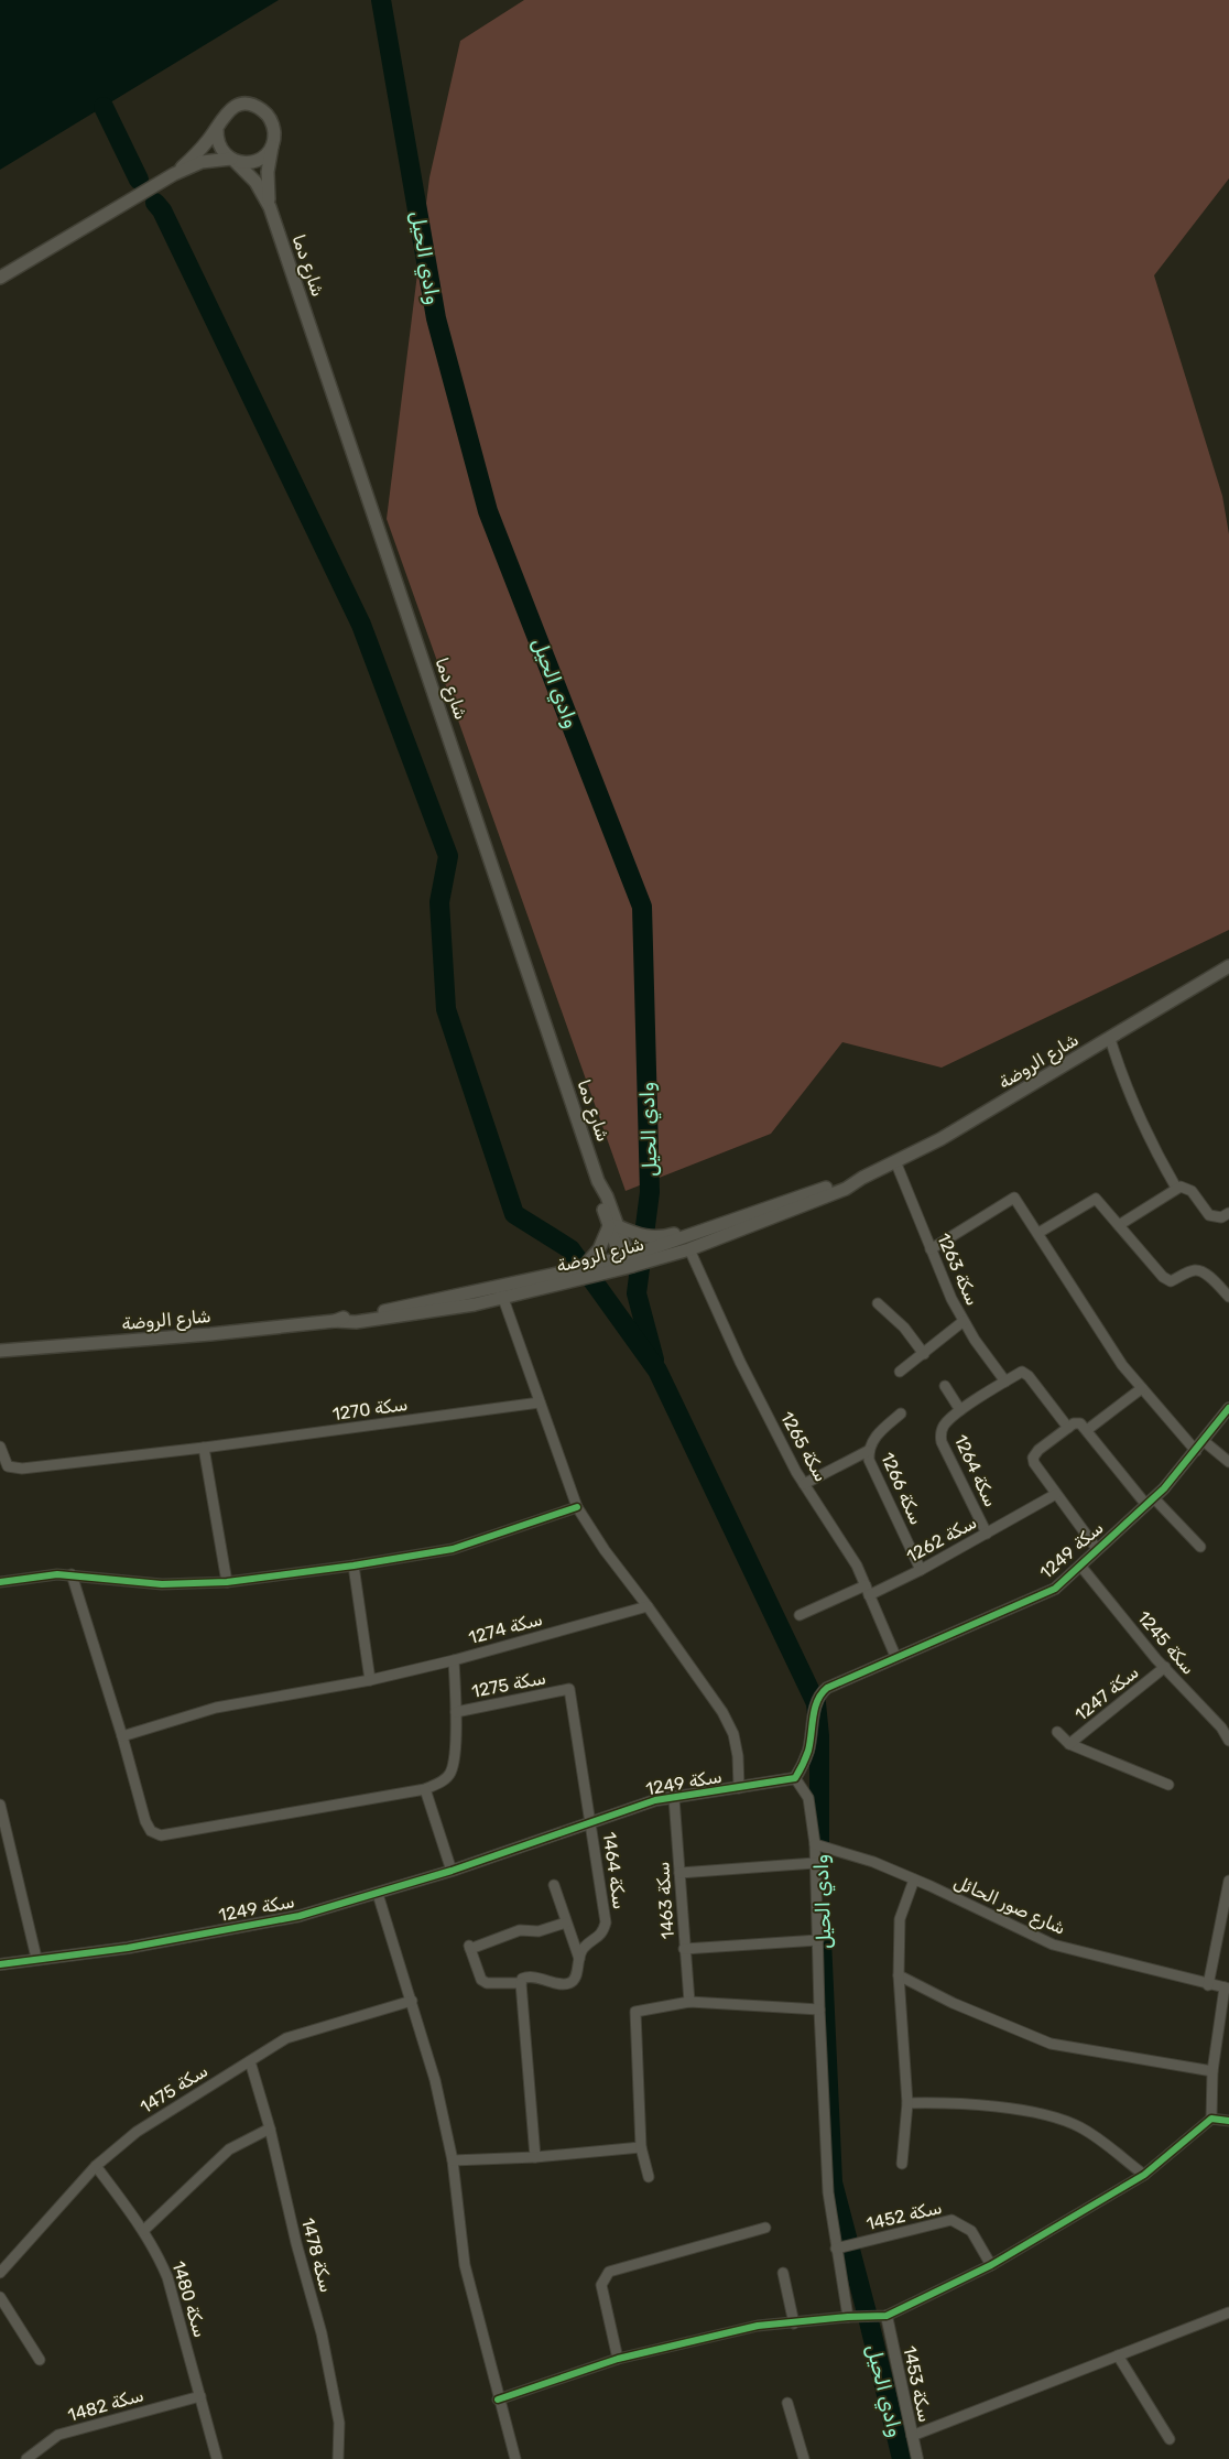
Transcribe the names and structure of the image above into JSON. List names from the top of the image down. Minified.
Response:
{"streets":{"main road":["شارع دما","شارع الروضة"],"street":["سكة 1263","سكة 1270","سكة 1265","سكة 1264","سكة 1266","سكة 1262","سكة 1249","سكة 1274","سكة 1245","سكة 1275","سكة 1247","سكة 1464","سكة 1463","شارع صور الحائل","سكة 1475","سكة 1452","سكة 1478","سكة 1480","سكة 1453","سكة 1482"]},"crossings":[["شارع دما","شارع الروضة"],["شارع الروضة","سكة 1263"],["شارع الروضة","سكة 1265"],["سكة 1263","سكة 1264"],["سكة 1265","سكة 1266"],["سكة 1265","سكة 1262"],["سكة 1265","سكة 1249"],["سكة 1264","سكة 1262"],["سكة 1266","سكة 1262"],["سكة 1249","سكة 1245"],["سكة 1249","سكة 1464"],["سكة 1249","سكة 1463"],["سكة 1245","سكة 1247"],["سكة 1275","سكة 1464"],["سكة 1475","سكة 1478"],["سكة 1475","سكة 1480"],["سكة 1480","سكة 1482"]],"water":["وادي الحيل"]}
